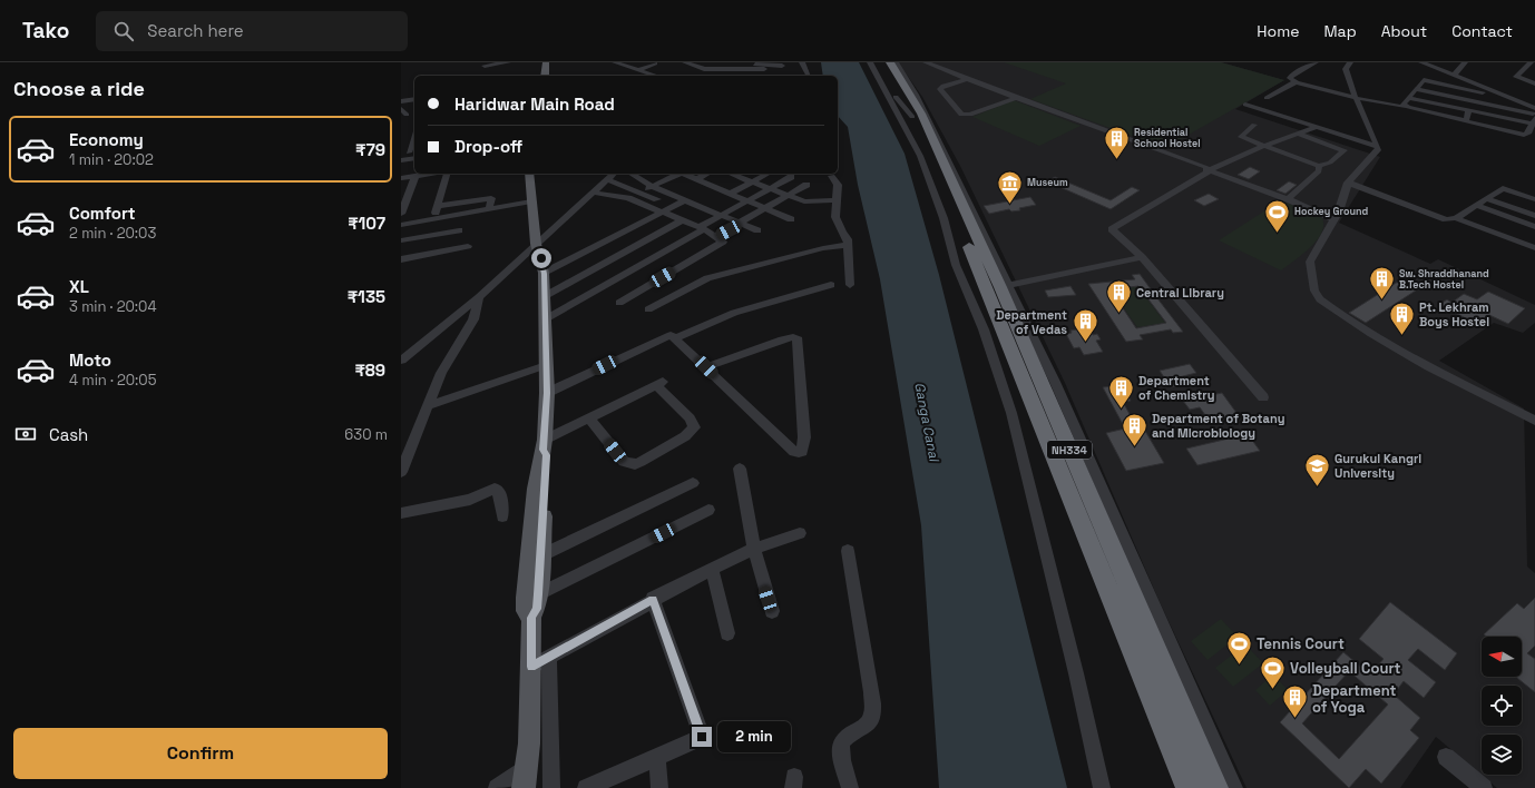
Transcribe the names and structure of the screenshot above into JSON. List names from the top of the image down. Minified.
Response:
{"streets":{"highway":["NH334"]},"water":["Ganga Canal"],"places":{"building":["Residential School Hostel","Sw. Shraddhanand B.Tech Hostel","Central Library","Pt. Lekhram Boys Hostel","Department of Vedas","Department of Chemistry","Department of Botany and Microbiology","Department of Yoga"],"museum":["Museum"],"sports":["Hockey Ground","Tennis Court","Volleyball Court"],"school or university":["Gurukul Kangri University"]},"north":"left","page":{"header":"Tako","search":"Search here","nav":["Home","Map","About","Contact"],"heading":"Choose a ride","banner":["Haridwar Main Road","Drop-off"],"list":[{"name":"Economy","note":"1 min · 20:02","value":"₹79"},{"name":"Comfort","note":"2 min · 20:03","value":"₹107"},{"name":"XL","note":"3 min · 20:04","value":"₹135"},{"name":"Moto","note":"4 min · 20:05","value":"₹89"}],"pay":["Cash","630 m"],"buttons":"Confirm","bubble":"2 min"}}
